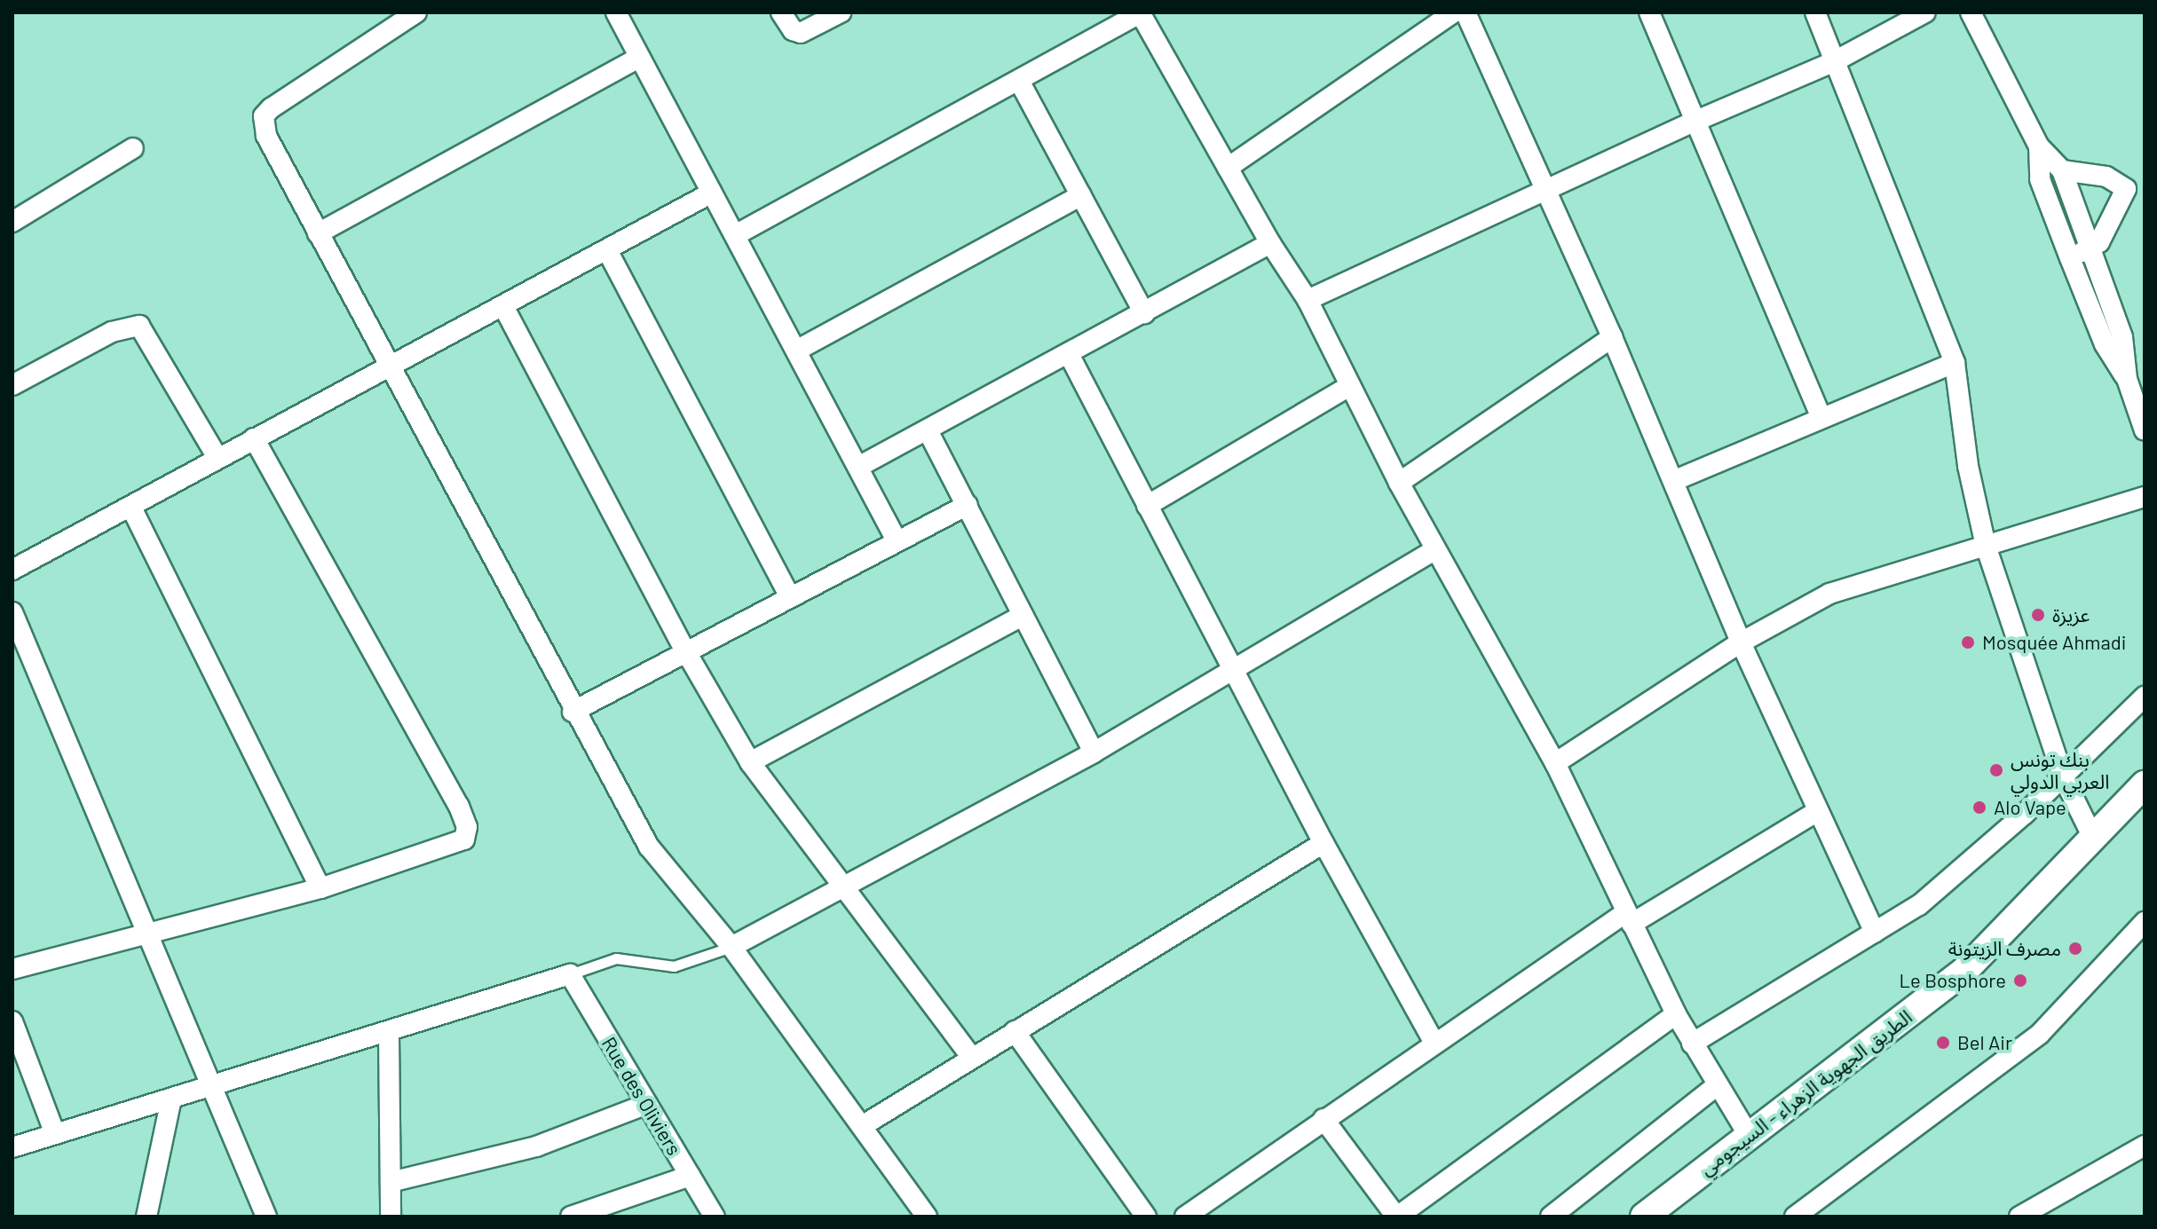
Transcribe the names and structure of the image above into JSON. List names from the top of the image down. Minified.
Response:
{"streets":{"main road":["الطريق الجهوية الزهراء - السيجومي"],"street":["Rue des Oliviers"]},"places":["عزيزة","Mosquée Ahmadi","بنك تونس العربي الدولي","Alo Vape","مصرف الزيتونة","Le Bosphore","Bel Air"]}
